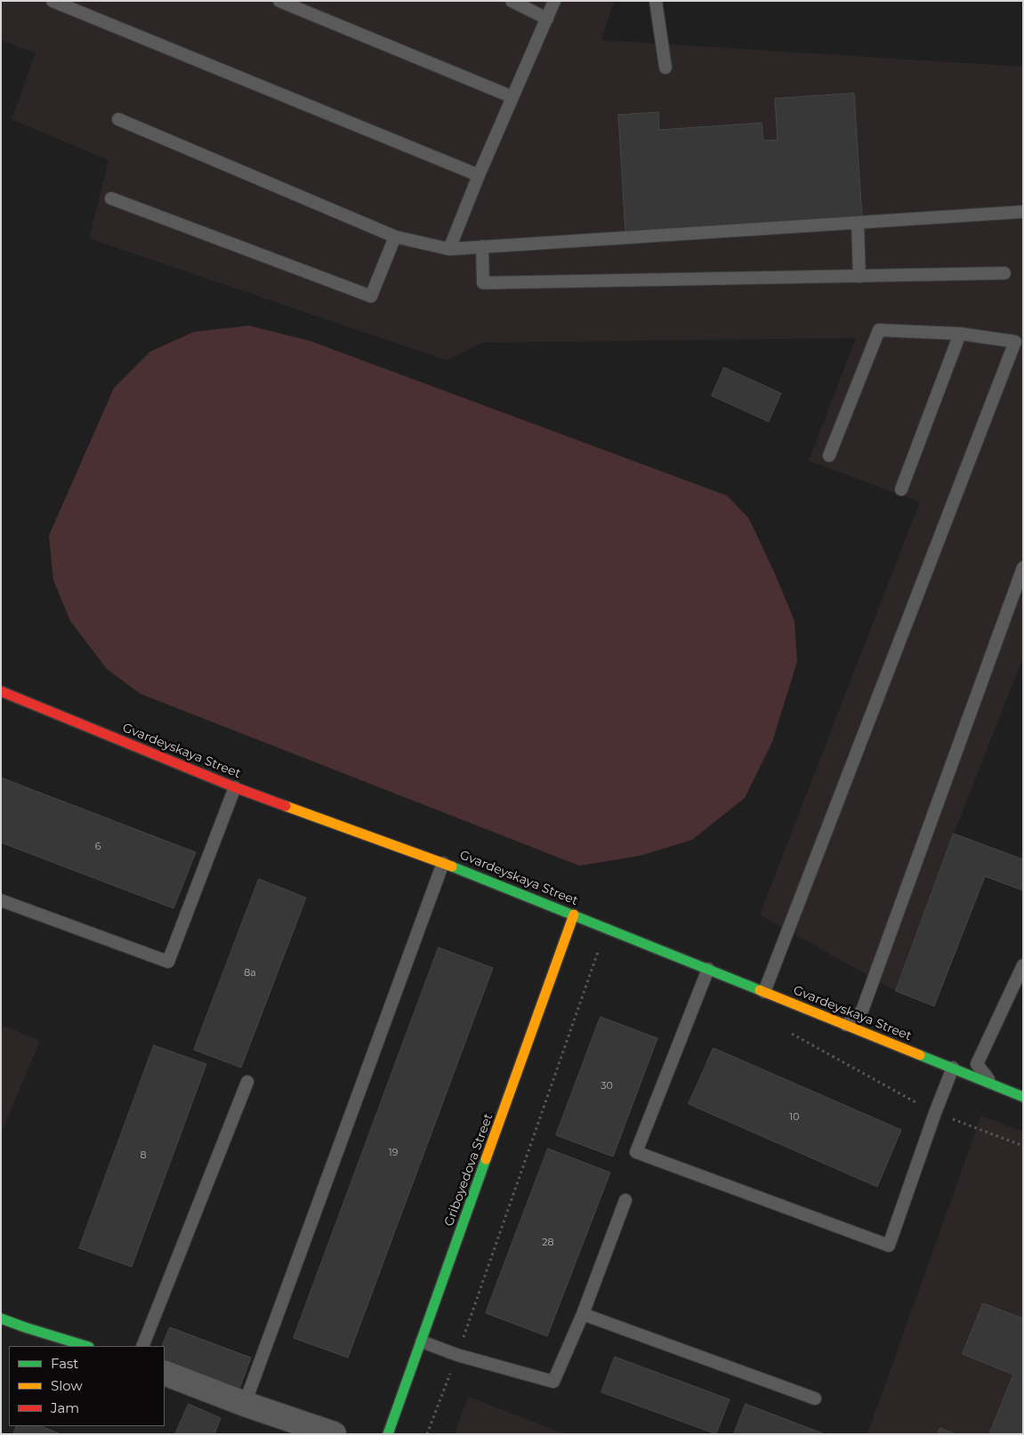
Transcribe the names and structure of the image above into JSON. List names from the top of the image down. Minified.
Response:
{"streets":{"street":["Gvardeyskaya Street","Griboyedova Street"]},"crossings":[["Gvardeyskaya Street","Griboyedova Street"]],"house_numbers":["6","8а","30","10","19","8","28"],"legend":["Fast","Slow","Jam"]}
